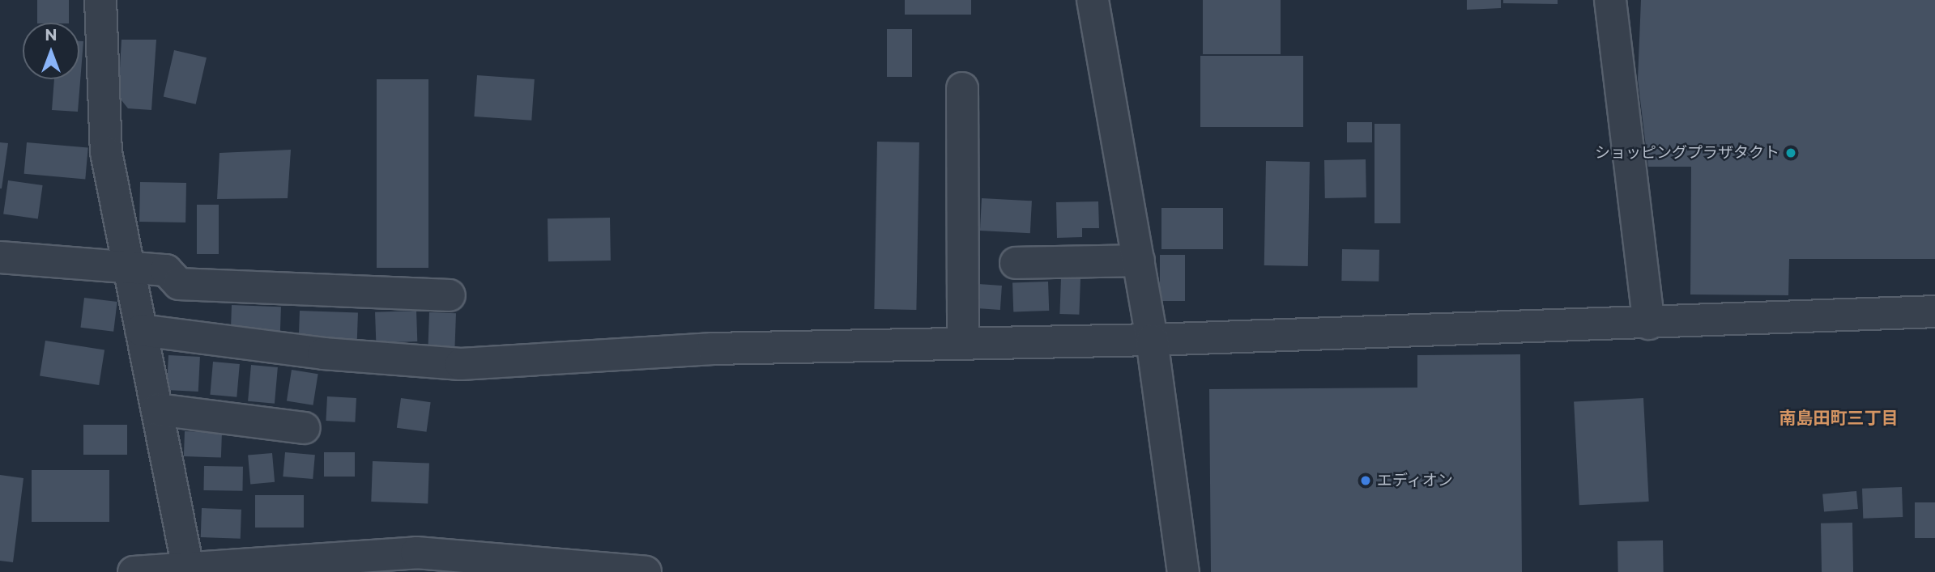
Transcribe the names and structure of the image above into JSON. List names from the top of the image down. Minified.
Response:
{"districts":["南島田町三丁目"],"places":["ショッピングプラザタクト","エディオン"],"north":"top"}
